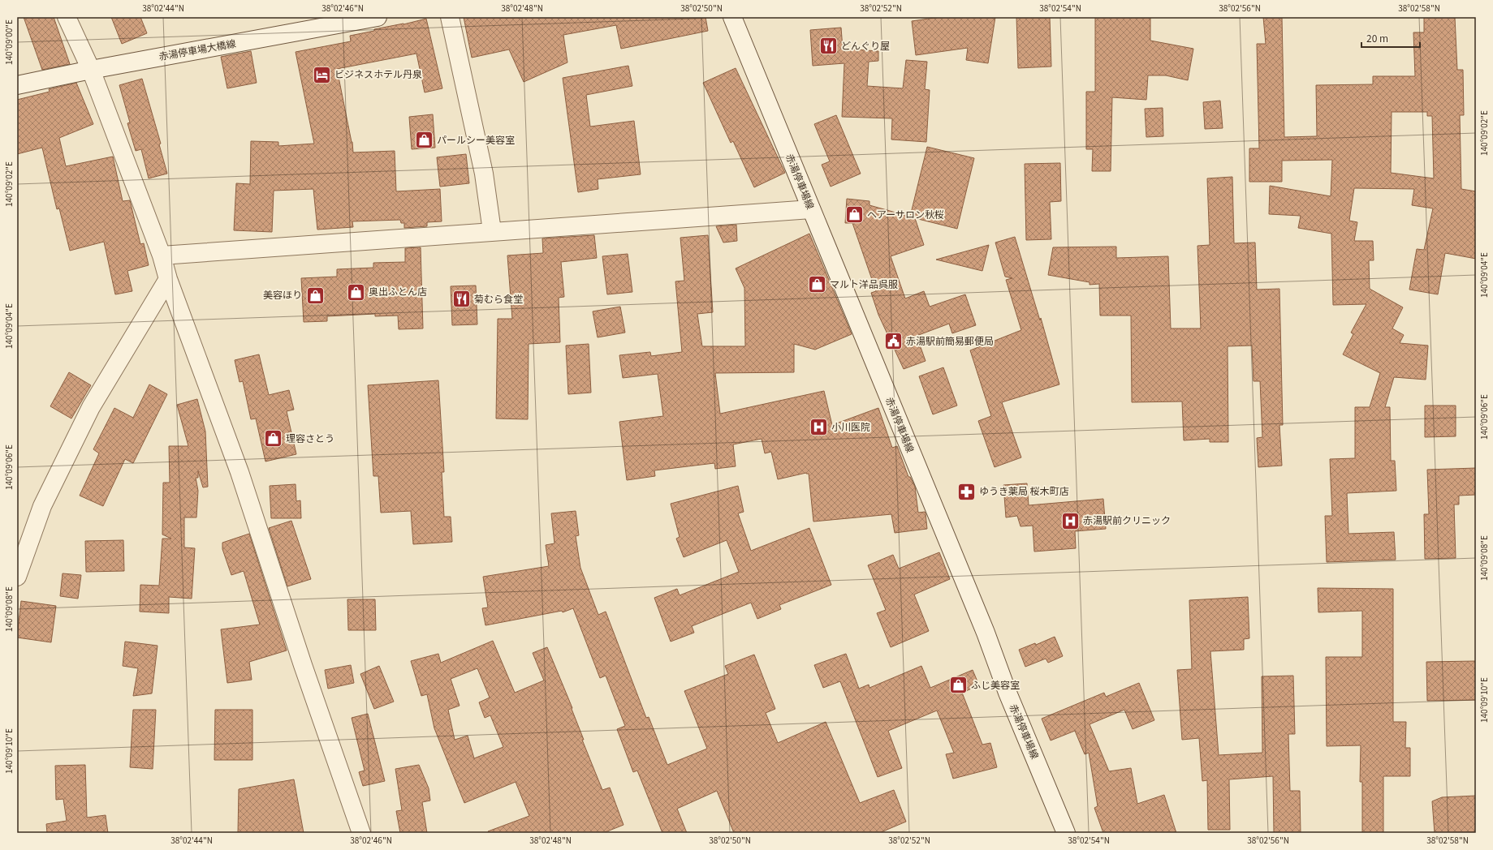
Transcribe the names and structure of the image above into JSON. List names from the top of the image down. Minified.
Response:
{"streets":{"street":["赤湯停車場大橋線","赤湯停車場線"]},"places":{"restaurant":["どんぐり屋","菊むら食堂"],"hotel":["ビジネスホテル丹泉"],"shop":["パールシー美容室","ヘアーサロン秋桜","マルト洋品呉服","奥出ふとん店","美容ほり","理容さとう","ふじ美容室"],"public building":["赤湯駅前簡易郵便局"],"hospital":["小川医院","赤湯駅前クリニック"],"pharmacy":["ゆうき薬局 桜木町店"]},"scale_bar":"20 m","coordinates":["38°02'44\"N","38°02'46\"N","38°02'48\"N","38°02'50\"N","38°02'52\"N","38°02'54\"N","38°02'56\"N","38°02'58\"N","140°09'00\"E","140°09'02\"E","140°09'04\"E","140°09'06\"E","140°09'08\"E","140°09'10\"E"]}
